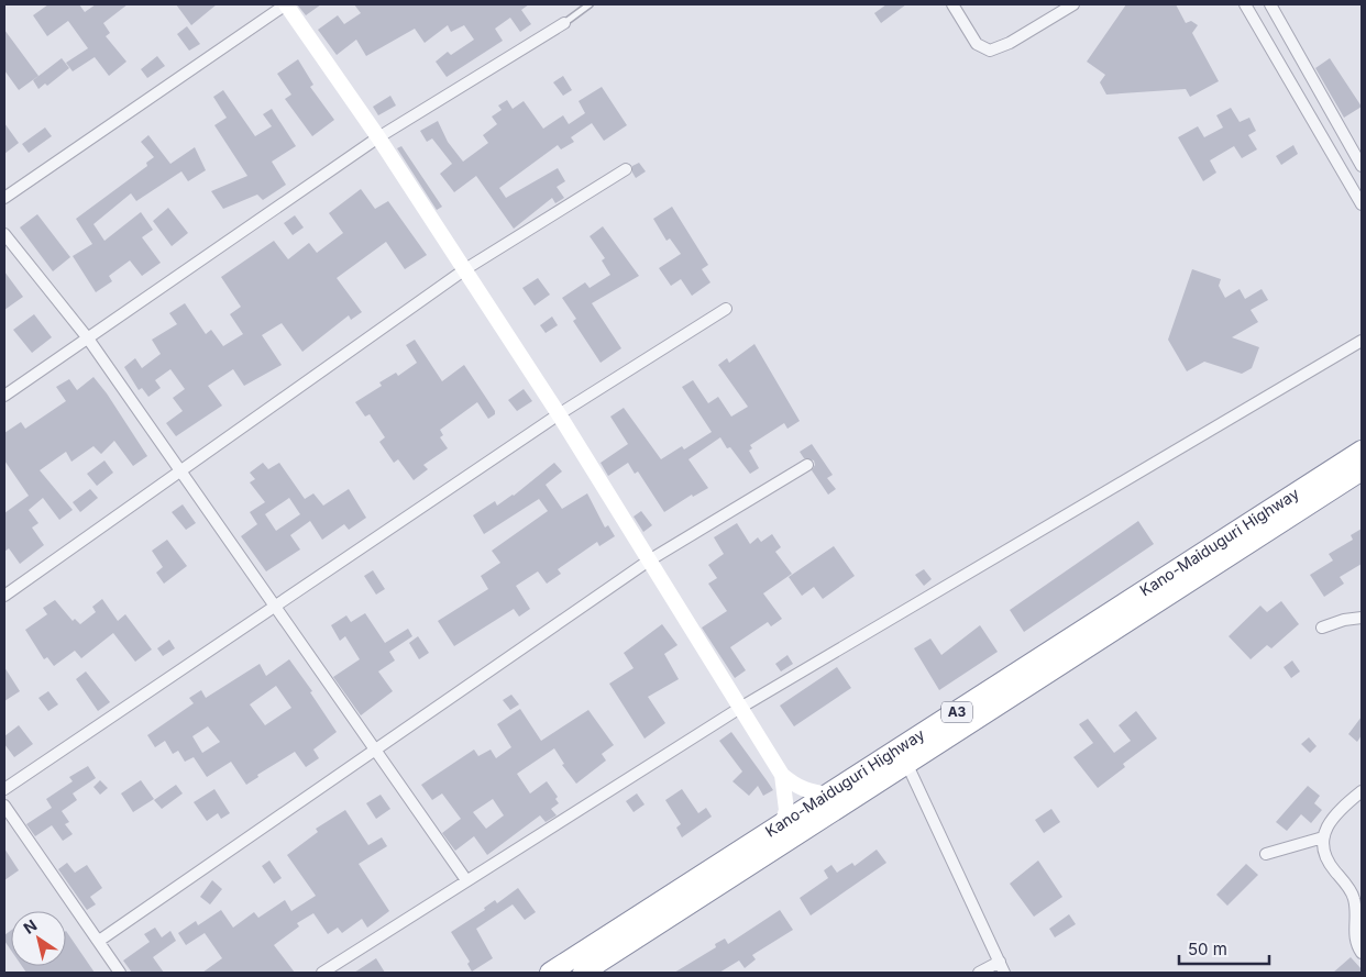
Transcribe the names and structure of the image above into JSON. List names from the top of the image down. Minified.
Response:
{"streets":{"highway":["Kano-Maiduguri Highway","A3"]},"scale_bar":"50 m","north":"top left"}
